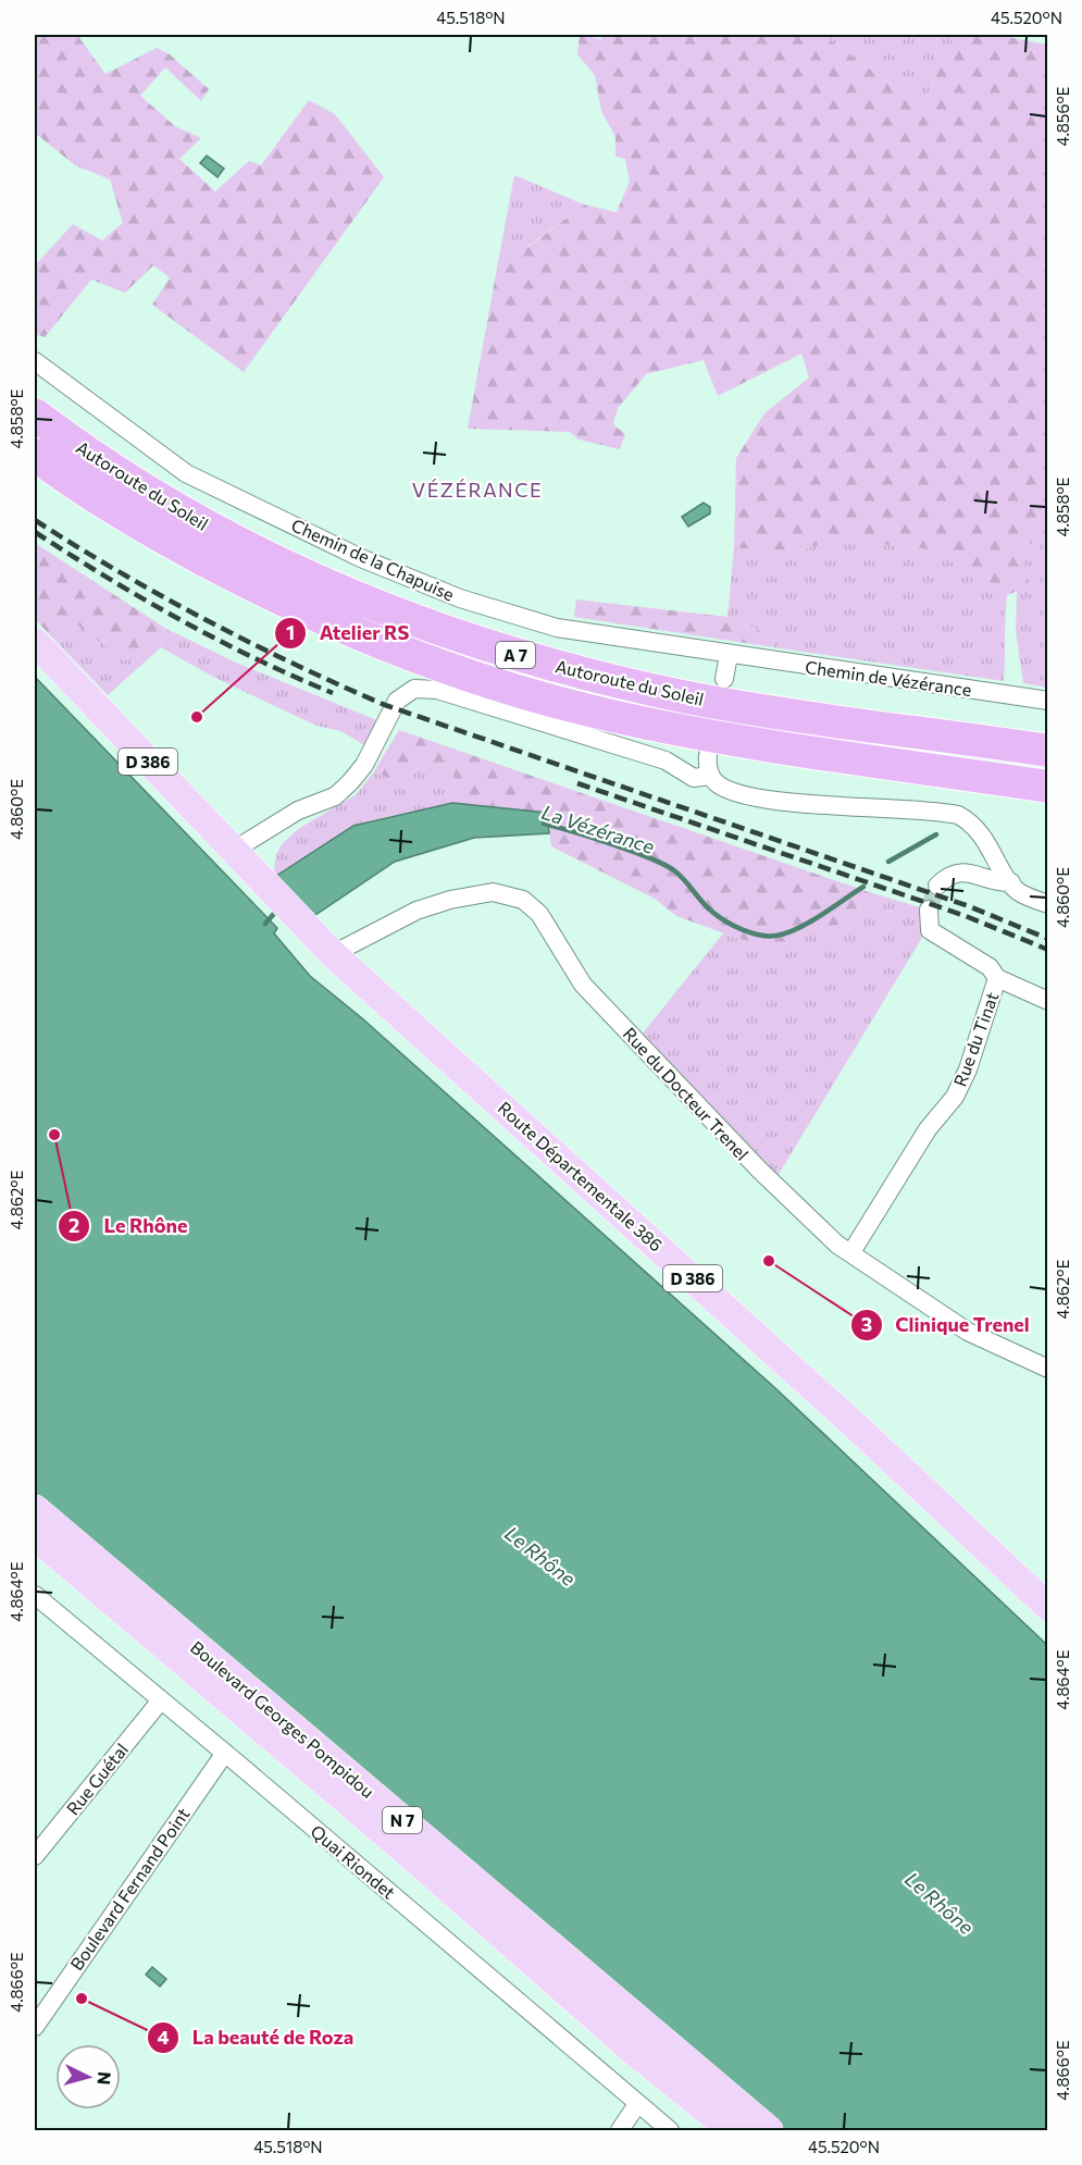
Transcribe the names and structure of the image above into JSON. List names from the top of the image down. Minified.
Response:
{"streets":{"highway":["Autoroute du Soleil","A 7"],"main road":["D 386","Route Départementale 386","Boulevard Georges Pompidou","N 7"],"street":["Chemin de la Chapuise","Chemin de Vézérance","Rue du Tinat","Rue du Docteur Trenel","Rue Guétal","Quai Riondet","Boulevard Fernand Point"]},"crossings":[["Chemin de la Chapuise","Chemin de Vézérance"],["D 386","Route Départementale 386"],["Rue du Tinat","Rue du Docteur Trenel"],["Rue du Docteur Trenel","Route Départementale 386"],["Rue Guétal","Quai Riondet"],["Quai Riondet","Boulevard Fernand Point"]],"districts":["VÉZÉRANCE"],"water":["La Vézérance","Le Rhône"],"places":["Atelier RS","Le Rhône","Clinique Trenel","La beauté de Roza"],"north":"right","coordinates":["45.518°N","45.520°N","4.856°E","4.858°E","4.860°E","4.862°E","4.864°E","4.866°E"]}
